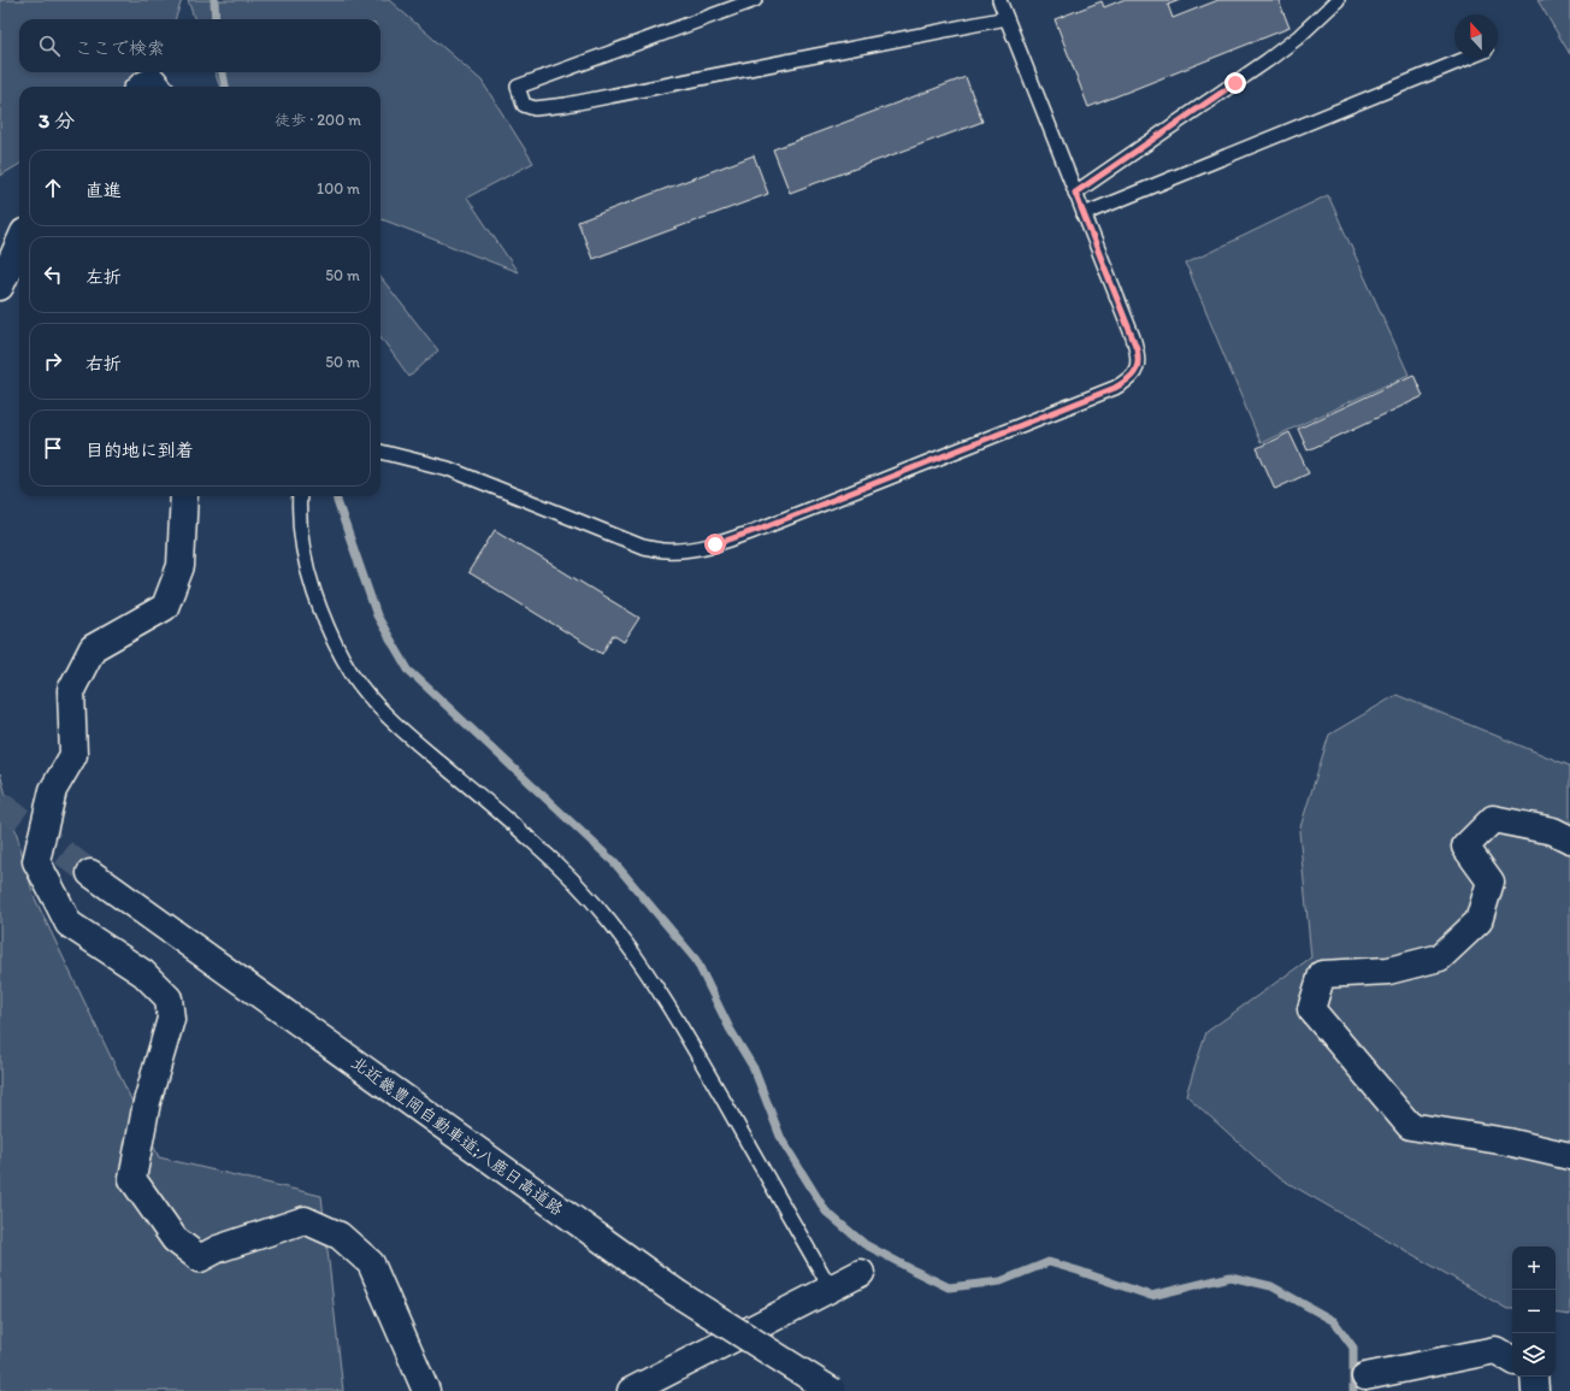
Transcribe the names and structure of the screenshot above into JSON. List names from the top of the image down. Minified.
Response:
{"streets":{"main road":["北近畿豊岡自動車道;八鹿日高道路"]},"north":"top","page":{"search":"ここで検索","heading":["3 分","徒歩 · 200 m"],"list":[["直進","100 m"],["左折","50 m"],["右折","50 m"],"目的地に到着"],"map_buttons":["+","−"]}}
